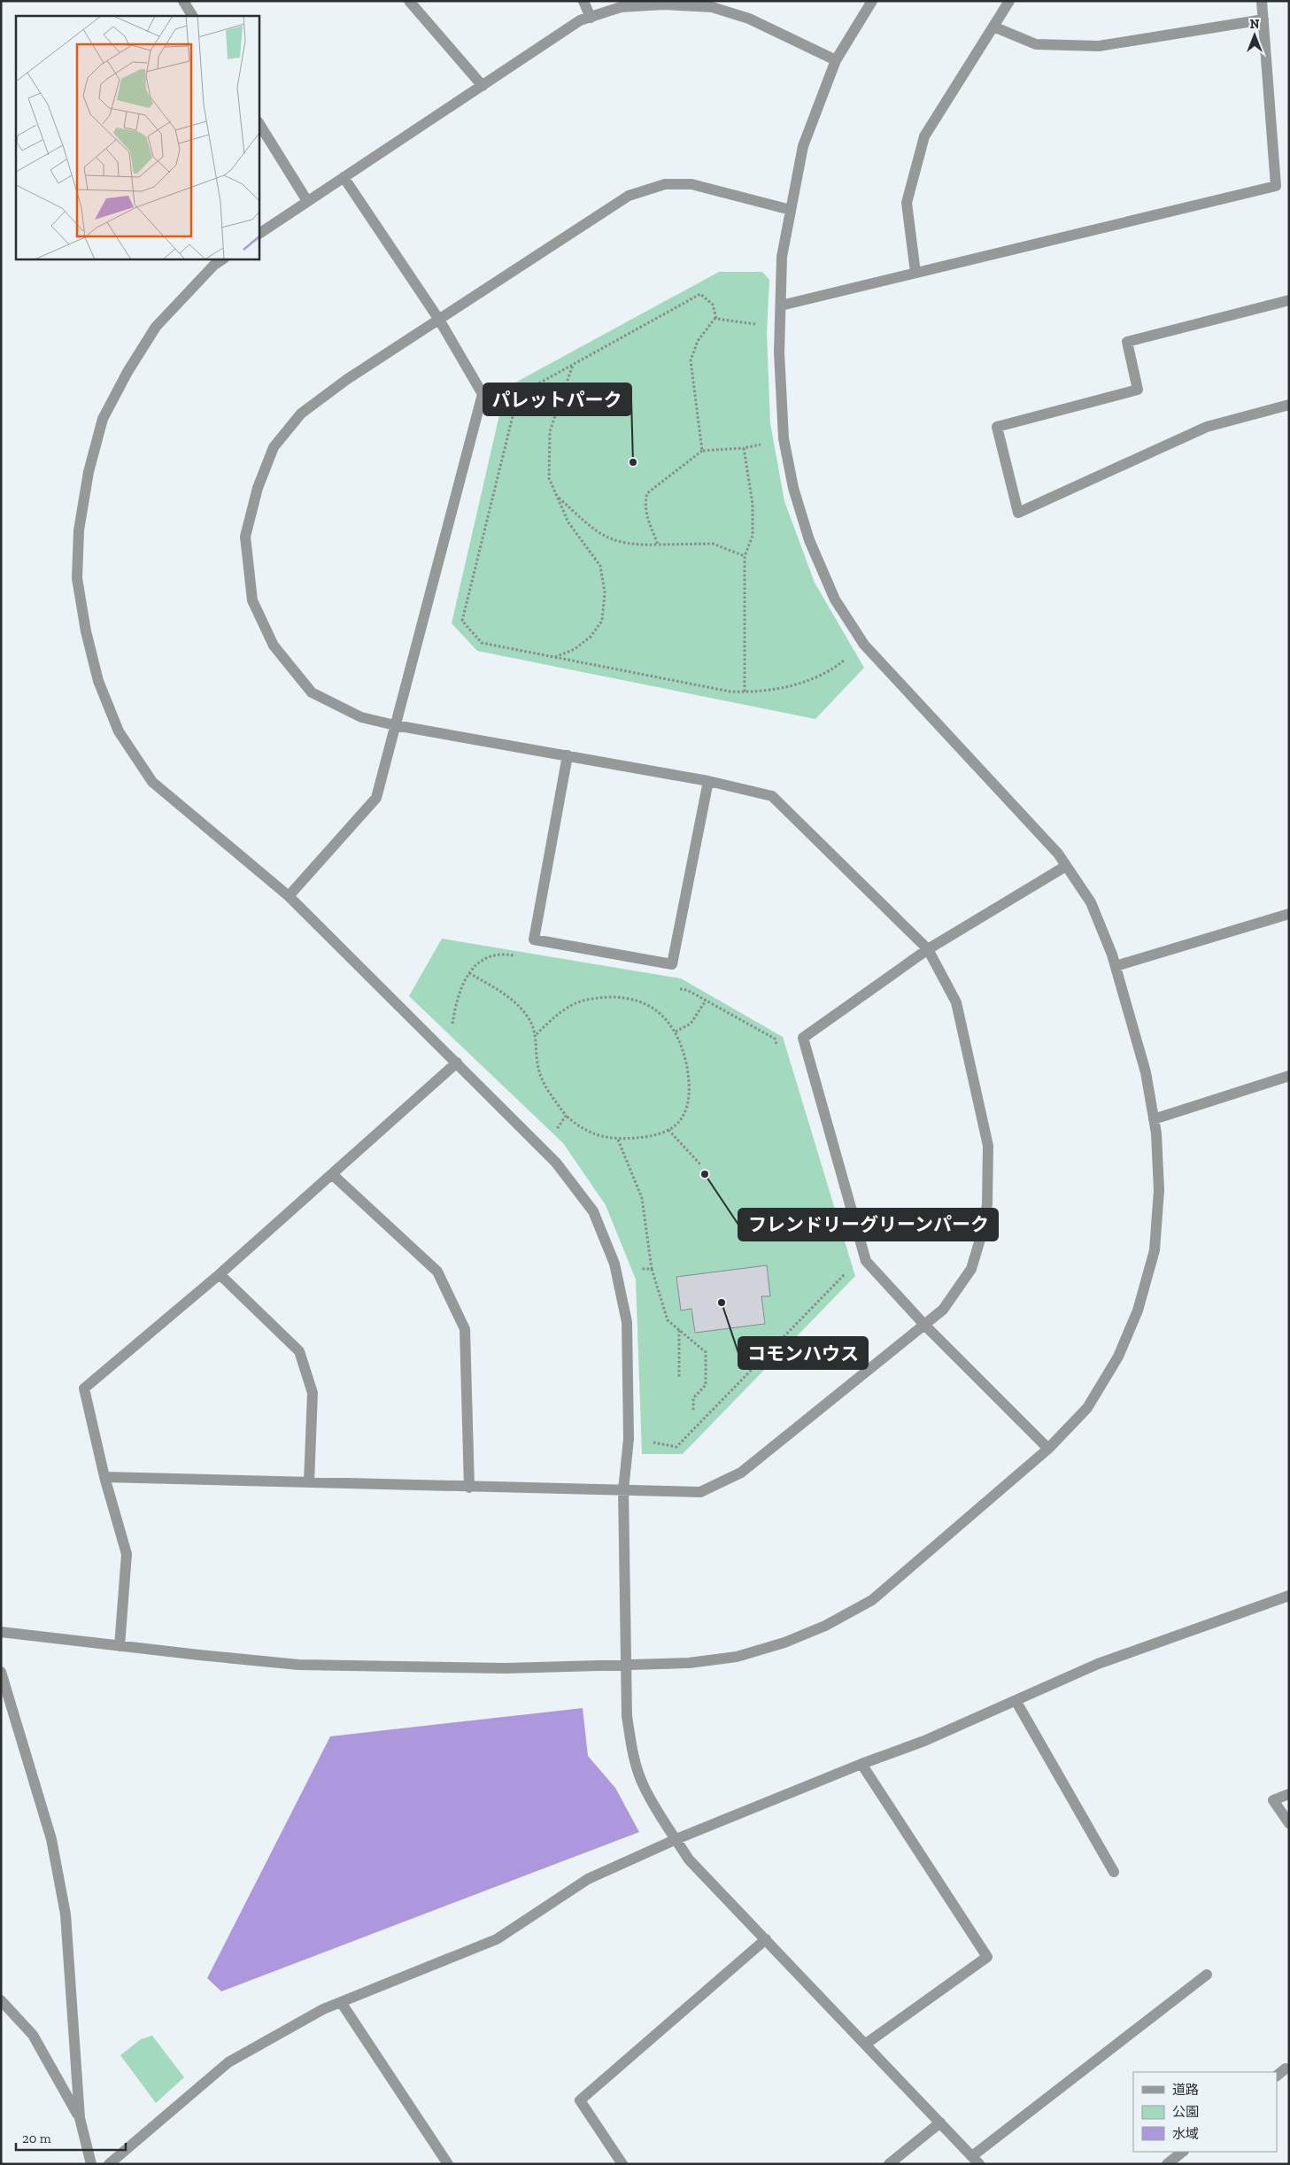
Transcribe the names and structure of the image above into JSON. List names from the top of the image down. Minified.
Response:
{"places":["パレットパーク","フレンドリーグリーンパーク","コモンハウス"],"legend":["道路","公園","水域"],"scale_bar":"20 m","north":"top"}
